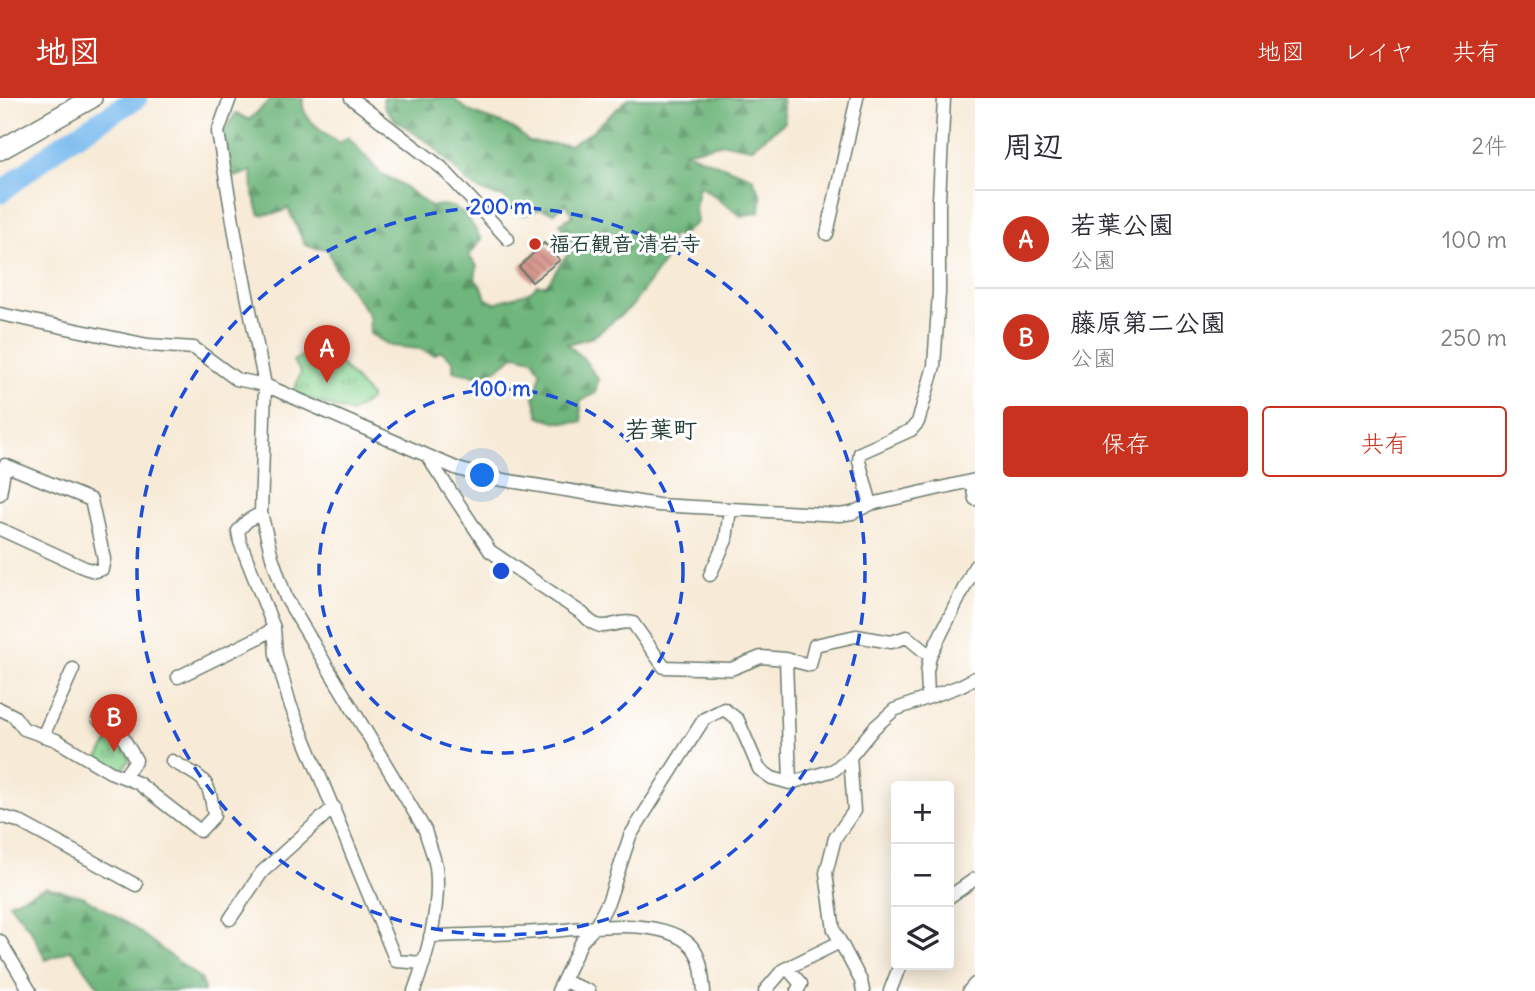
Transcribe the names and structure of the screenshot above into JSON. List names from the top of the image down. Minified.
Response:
{"districts":["若葉町"],"places":["福石観音 清岩寺"],"page":{"header":"地図","nav":["地図","レイヤ","共有"],"heading":["周辺","2件"],"list":[{"mark":"A","name":"若葉公園","note":"公園","value":"100 m"},{"mark":"B","name":"藤原第二公園","note":"公園","value":"250 m"}],"pins":["A","B"],"buttons":["保存","共有"],"map_buttons":["+","−"]},"rings":["200 m","100 m"]}
